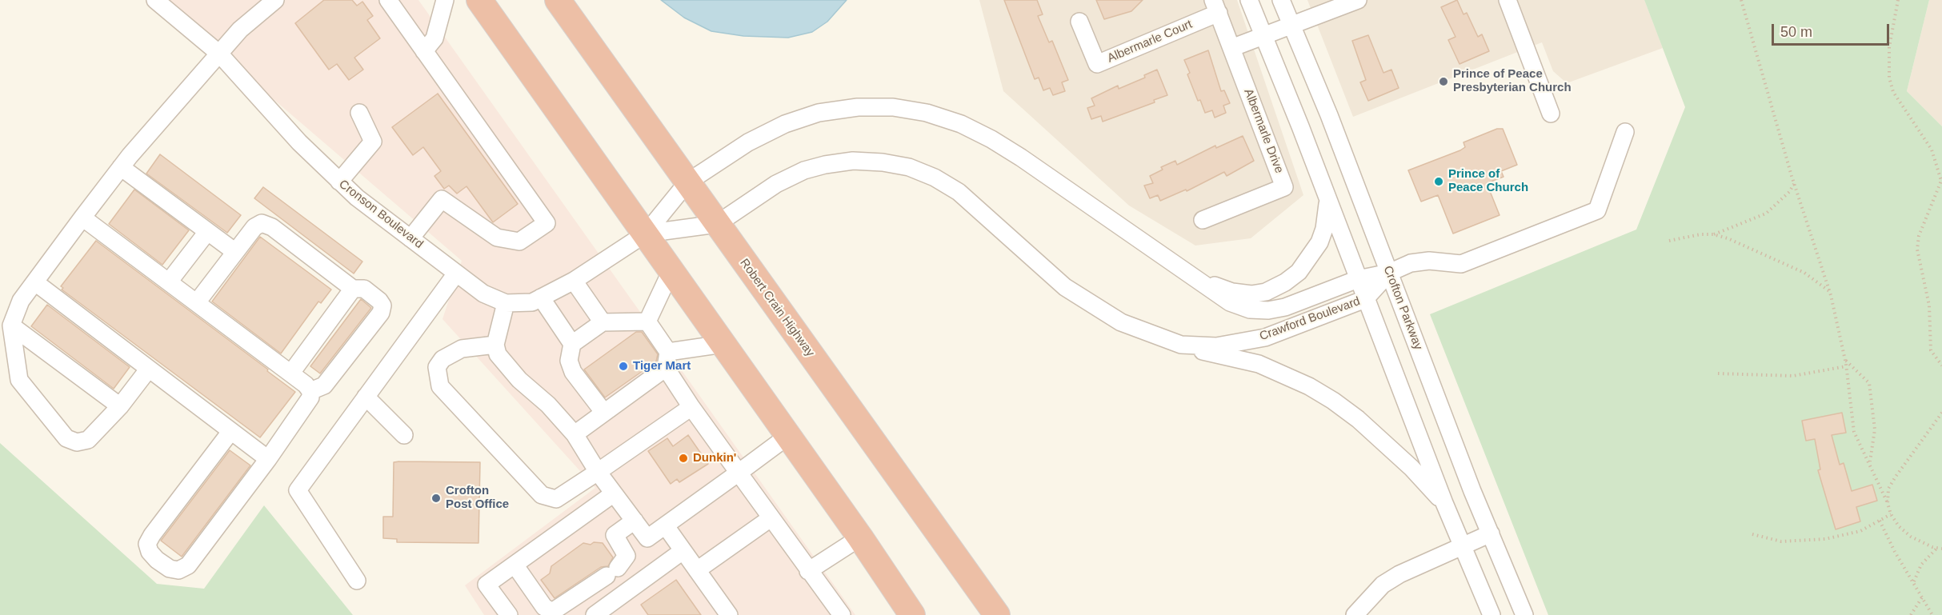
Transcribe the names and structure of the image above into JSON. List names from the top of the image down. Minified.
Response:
{"streets":{"highway":["Robert Crain Highway"],"street":["Albermarle Court","Albermarle Drive","Cronson Boulevard","Crofton Parkway","Crawford Boulevard"]},"crossings":[["Albermarle Court","Albermarle Drive"],["Cronson Boulevard","Crawford Boulevard"],["Robert Crain Highway","Crawford Boulevard"],["Crofton Parkway","Crawford Boulevard"]],"places":["Prince of Peace Presbyterian Church","Prince of Peace Church","Tiger Mart","Dunkin'","Crofton Post Office"],"scale_bar":"50 m"}
